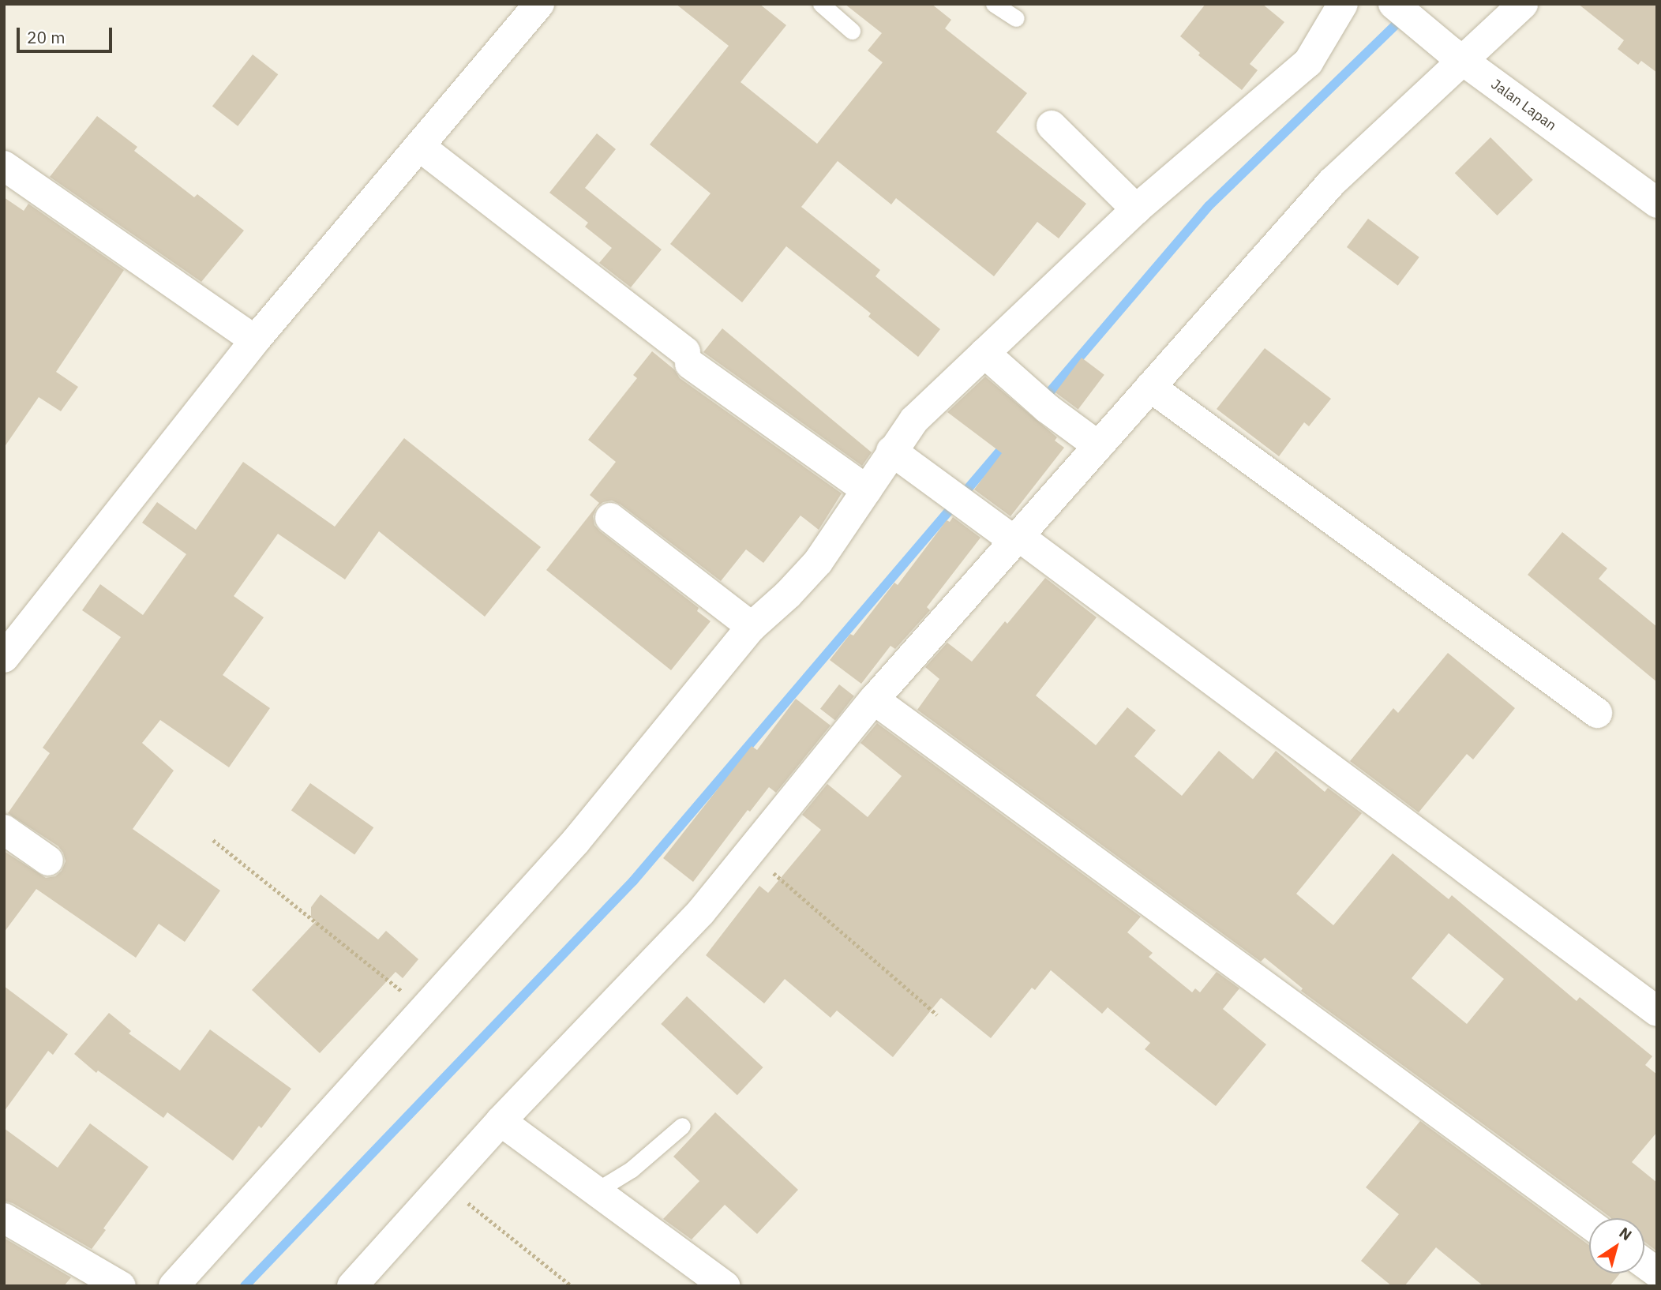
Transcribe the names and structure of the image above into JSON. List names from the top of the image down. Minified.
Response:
{"streets":{"street":["Jalan Lapan"]},"scale_bar":"20 m","north":"top right"}
